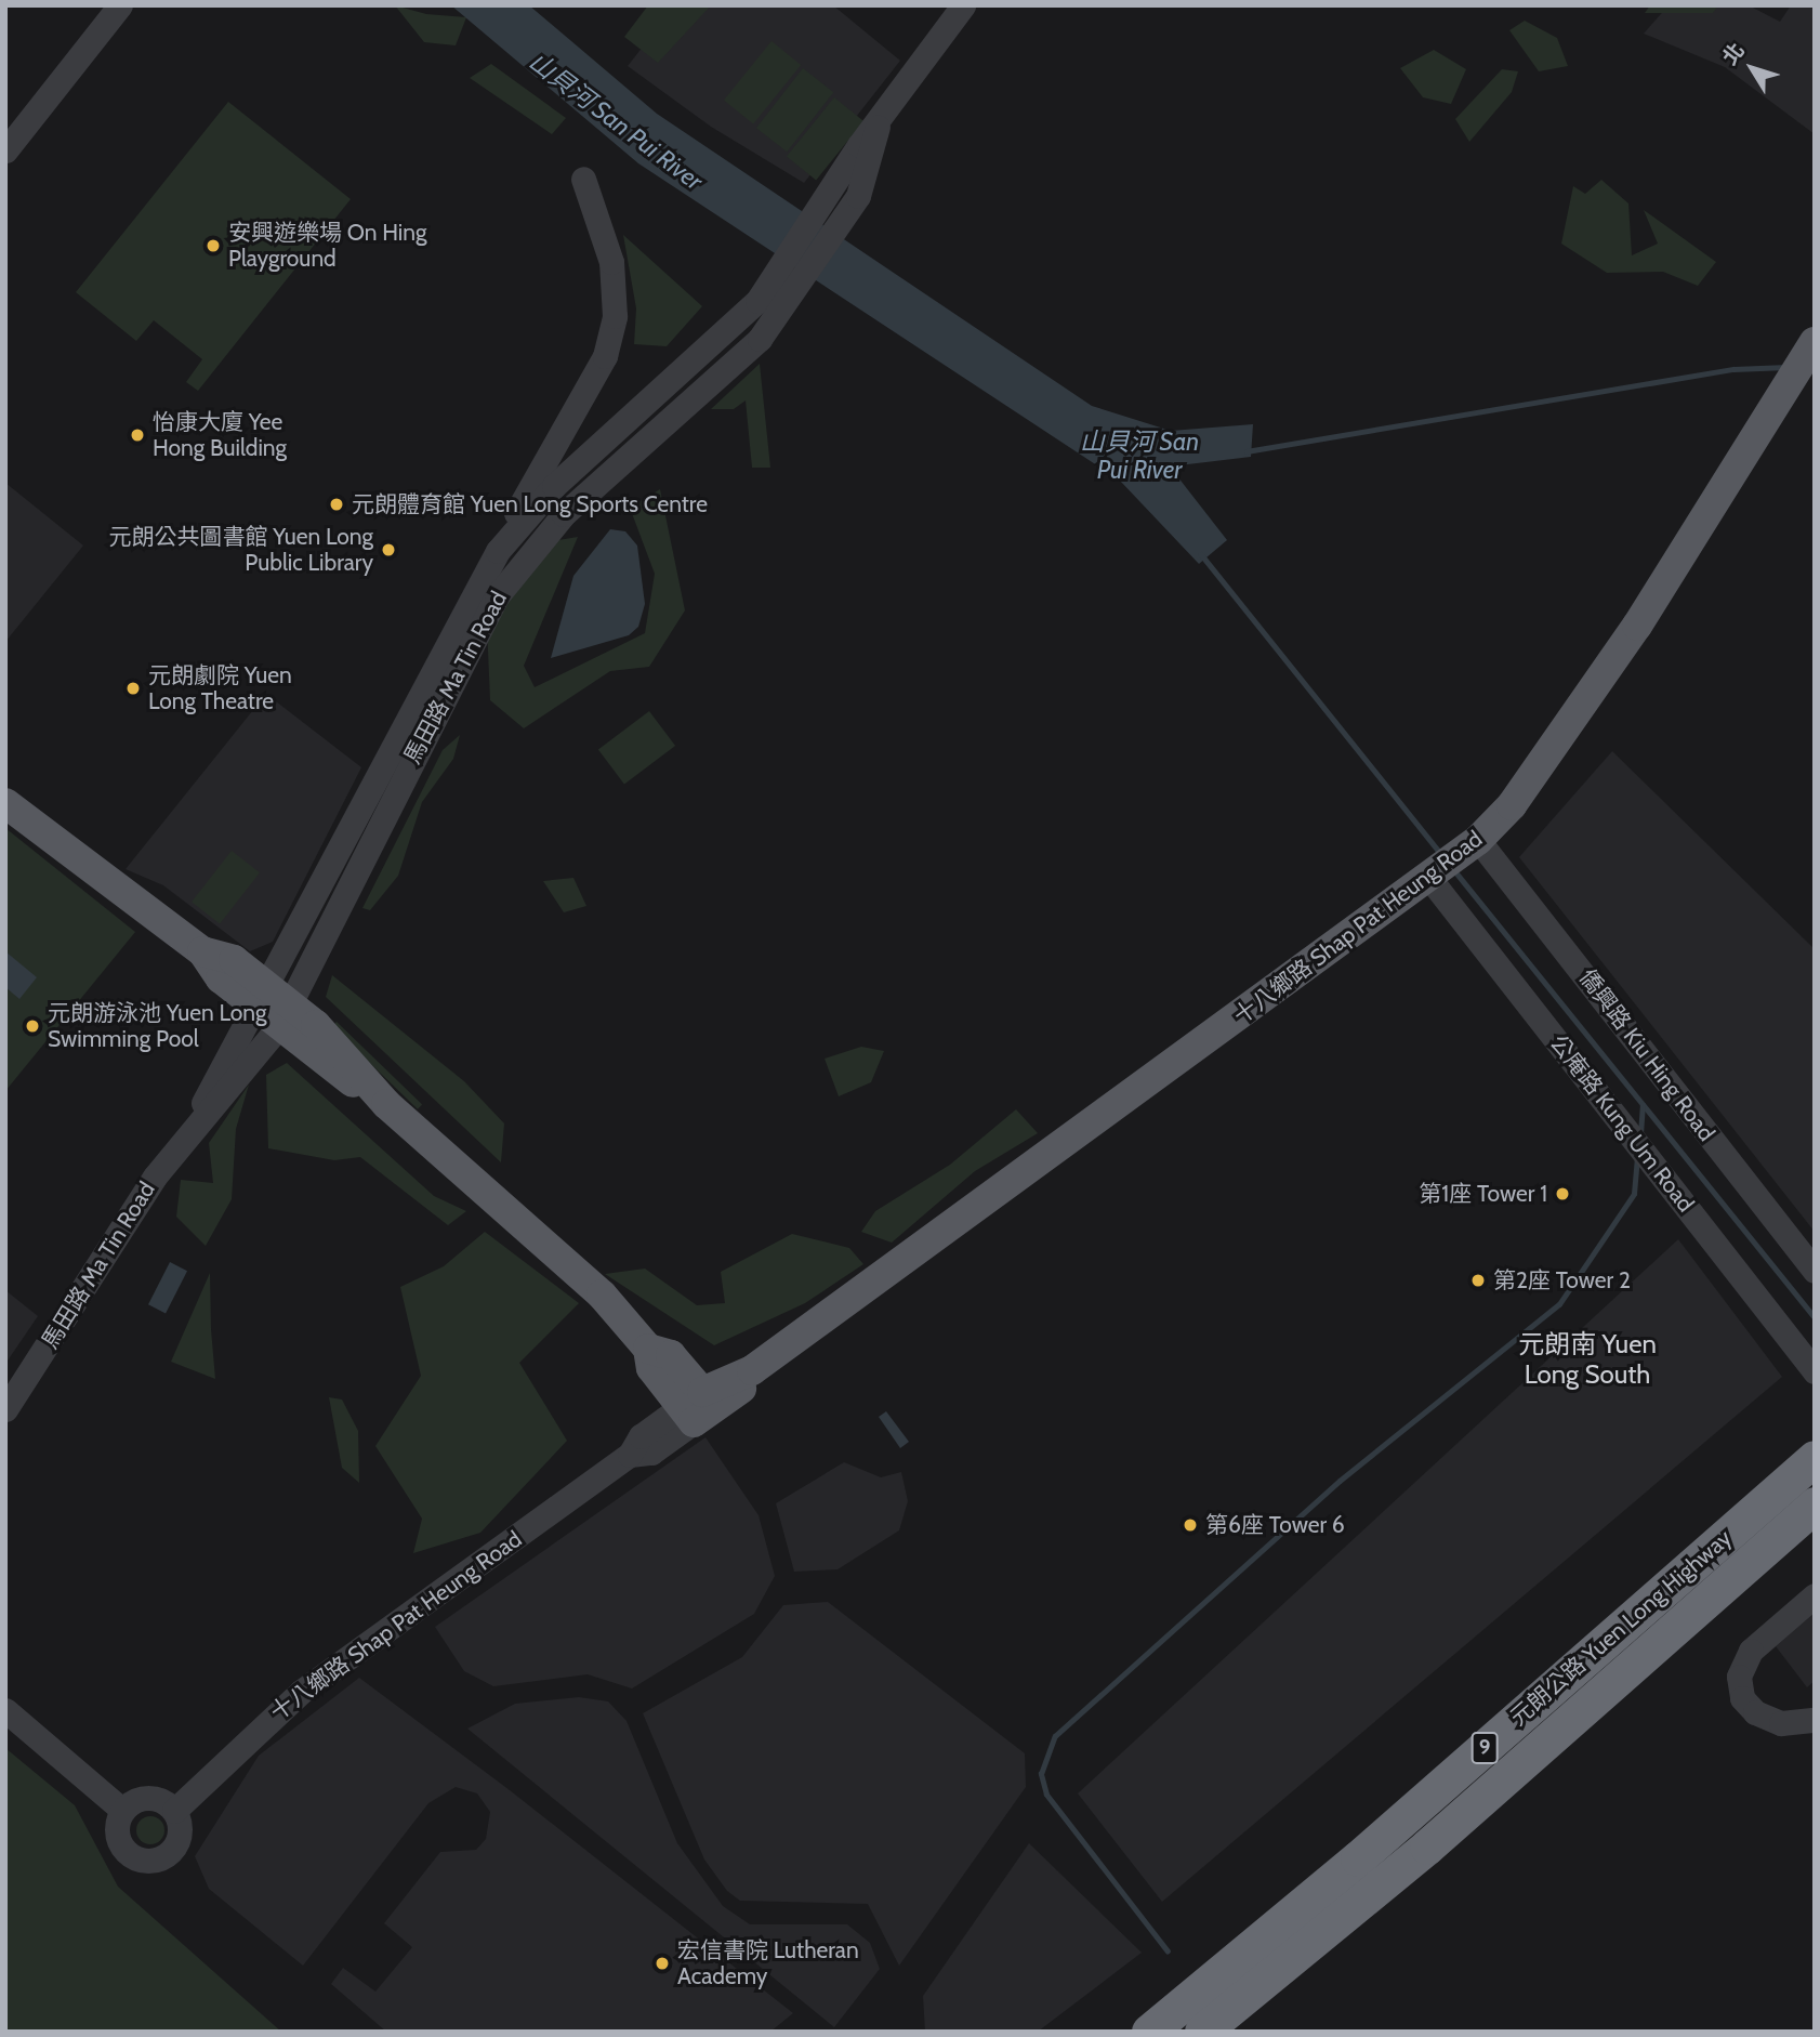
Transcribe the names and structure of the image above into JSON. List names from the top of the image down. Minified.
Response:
{"streets":{"highway":["元朗公路 Yuen Long Highway","9"],"main road":["十八鄉路 Shap Pat Heung Road"],"street":["馬田路 Ma Tin Road","僑興路 Kiu Hing Road","公庵路 Kung Um Road"]},"crossings":[["十八鄉路 Shap Pat Heung Road","僑興路 Kiu Hing Road"],["十八鄉路 Shap Pat Heung Road","公庵路 Kung Um Road"]],"districts":["元朗南 Yuen Long South"],"water":["山貝河 San Pui River"],"places":["安興遊樂場 On Hing Playground","怡康大廈 Yee Hong Building","元朗體育館 Yuen Long Sports Centre","元朗公共圖書館 Yuen Long Public Library","元朗劇院 Yuen Long Theatre","元朗游泳池 Yuen Long Swimming Pool","第1座 Tower 1","第2座 Tower 2","第6座 Tower 6","宏信書院 Lutheran Academy"],"north":"top left"}
